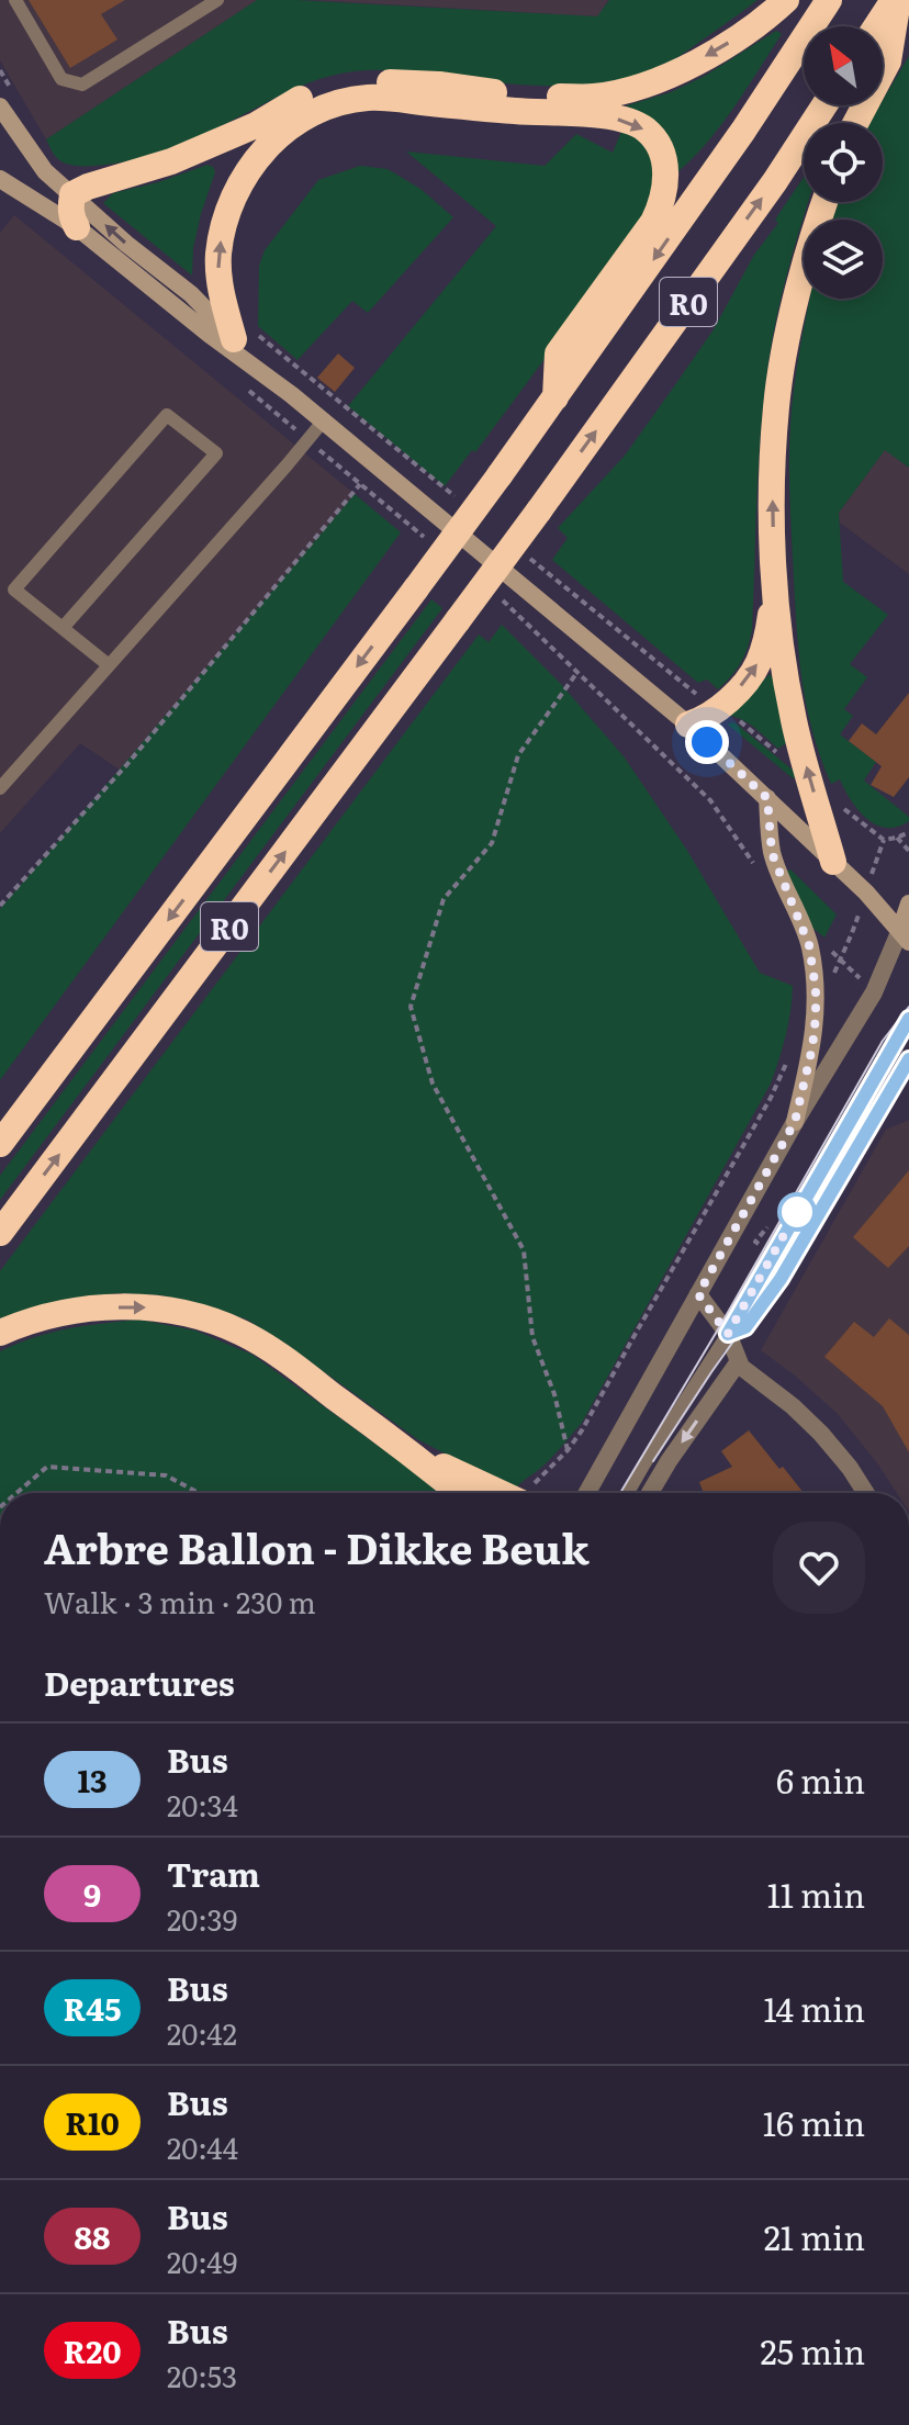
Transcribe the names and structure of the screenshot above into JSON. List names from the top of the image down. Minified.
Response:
{"streets":{"highway":["R0"]},"lines":["bus line 13"],"north":"top left","page":{"heading":[["Arbre Ballon - Dikke Beuk","Walk · 3 min · 230 m"],"Departures"],"list":[{"mark":"13","name":"Bus","note":"20:34","value":"6 min"},{"mark":"9","name":"Tram","note":"20:39","value":"11 min"},{"mark":"R45","name":"Bus","note":"20:42","value":"14 min"},{"mark":"R10","name":"Bus","note":"20:44","value":"16 min"},{"mark":"88","name":"Bus","note":"20:49","value":"21 min"},{"mark":"R20","name":"Bus","note":"20:53","value":"25 min"}]}}
